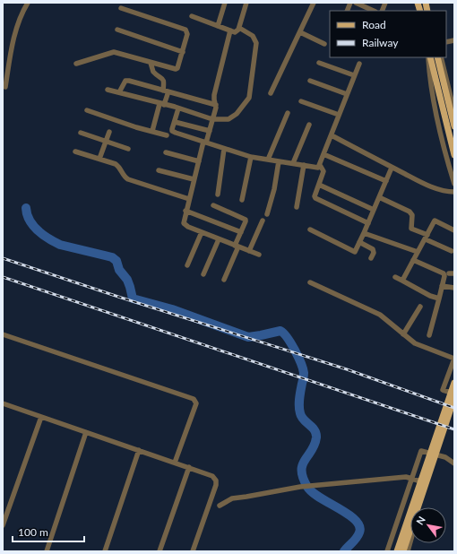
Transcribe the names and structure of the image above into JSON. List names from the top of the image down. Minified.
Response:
{"legend":["Road","Railway"],"scale_bar":"100 m","north":"top left"}
